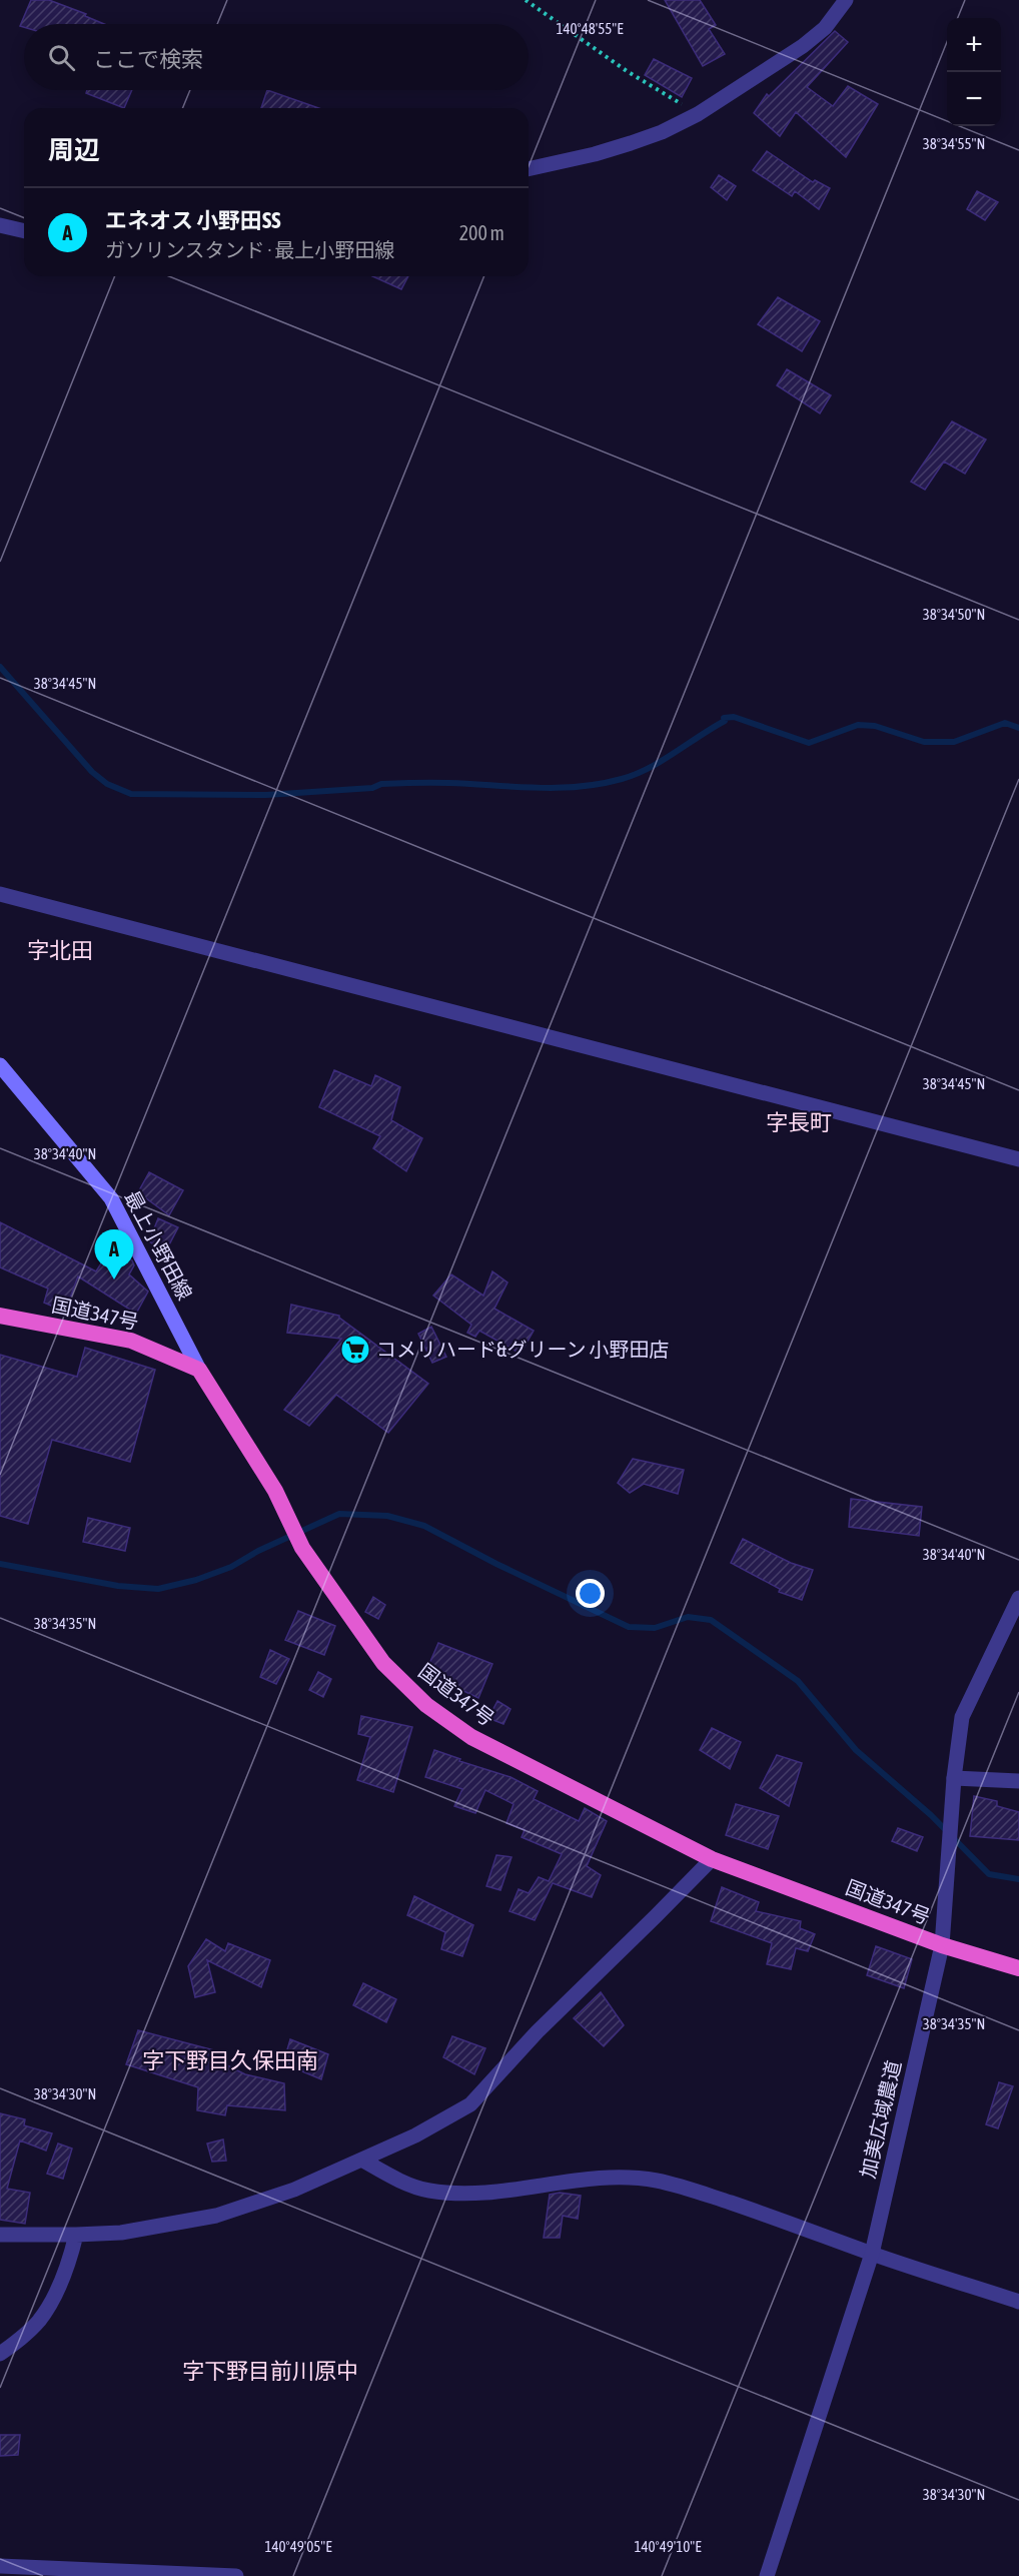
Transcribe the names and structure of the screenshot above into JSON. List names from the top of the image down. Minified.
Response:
{"streets":{"highway":["国道347号"],"main road":["最上小野田線"],"street":["加美広域農道"]},"crossings":[["最上小野田線","国道347号"],["国道347号","加美広域農道"]],"districts":["字北田","字長町","字下野目久保田南","字下野目前川原中"],"places":{"supermarket":["コメリハード&グリーン 小野田店"]},"page":{"map_buttons":["+","−"],"search":"ここで検索","heading":"周辺","list":[{"mark":"A","name":"エネオス 小野田SS","note":"ガソリンスタンド · 最上小野田線","value":"200 m"}],"pins":"A"},"coordinates":["140°48'55\"E","38°34'55\"N","38°34'50\"N","38°34'45\"N","38°34'40\"N","38°34'35\"N","38°34'30\"N","140°49'05\"E","140°49'10\"E"]}
